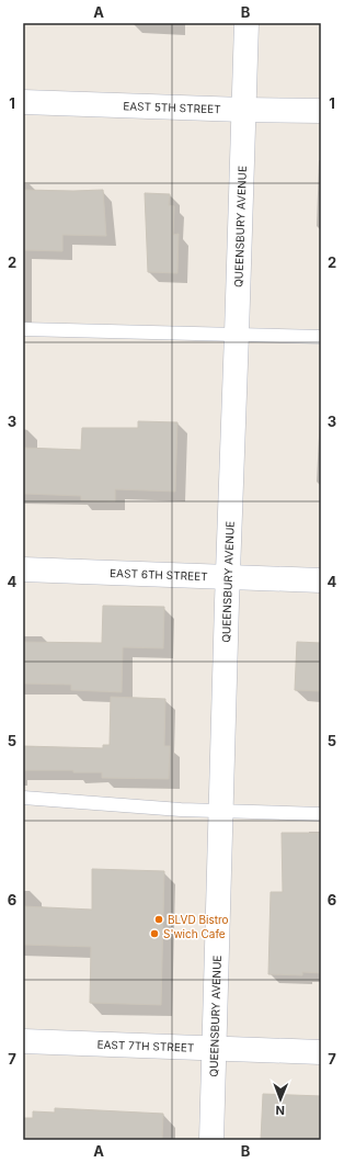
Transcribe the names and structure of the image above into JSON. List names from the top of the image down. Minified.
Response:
{"streets":{"street":["EAST 5TH STREET","QUEENSBURY AVENUE","EAST 6TH STREET","EAST 7TH STREET"]},"crossings":[["EAST 5TH STREET","QUEENSBURY AVENUE"],["QUEENSBURY AVENUE","EAST 6TH STREET"],["QUEENSBURY AVENUE","EAST 7TH STREET"]],"places":["BLVD Bistro","S'wich Cafe"],"north":"bottom","grid":{"columns":["A","B"],"rows":["1","2","3","4","5","6","7"]}}
